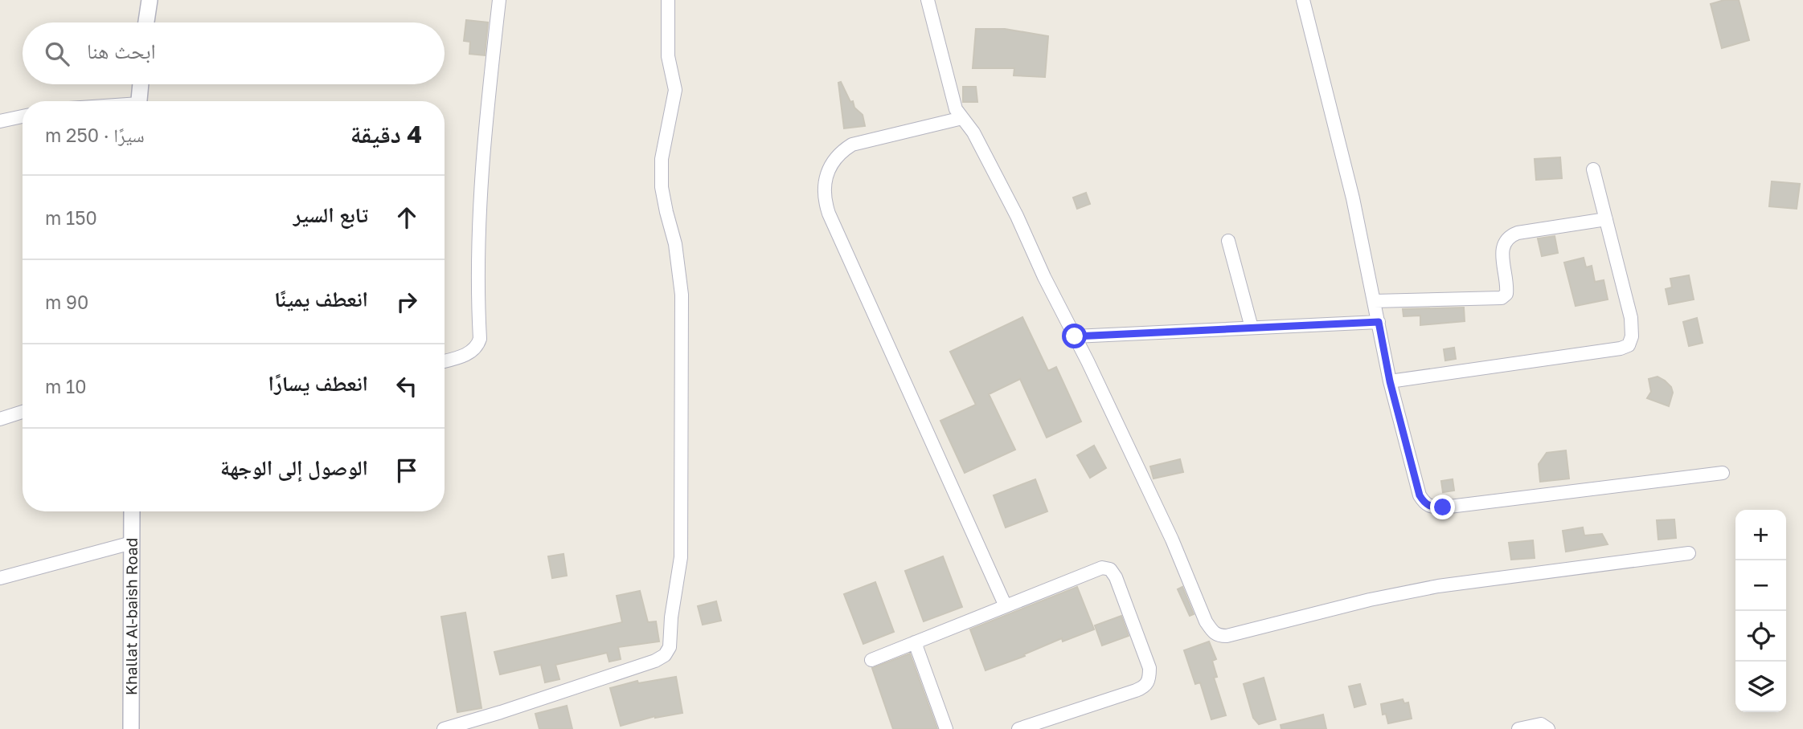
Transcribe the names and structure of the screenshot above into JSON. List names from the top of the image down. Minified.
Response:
{"streets":{"street":["Khallat Al-baish Road"]},"page":{"search":"ابحث هنا","heading":["4 دقيقة","سيرًا · 250 m"],"list":[["تابع السير","150 m"],["انعطف يمينًا","90 m"],["انعطف يسارًا","10 m"],"الوصول إلى الوجهة"],"map_buttons":["+","−"]}}
